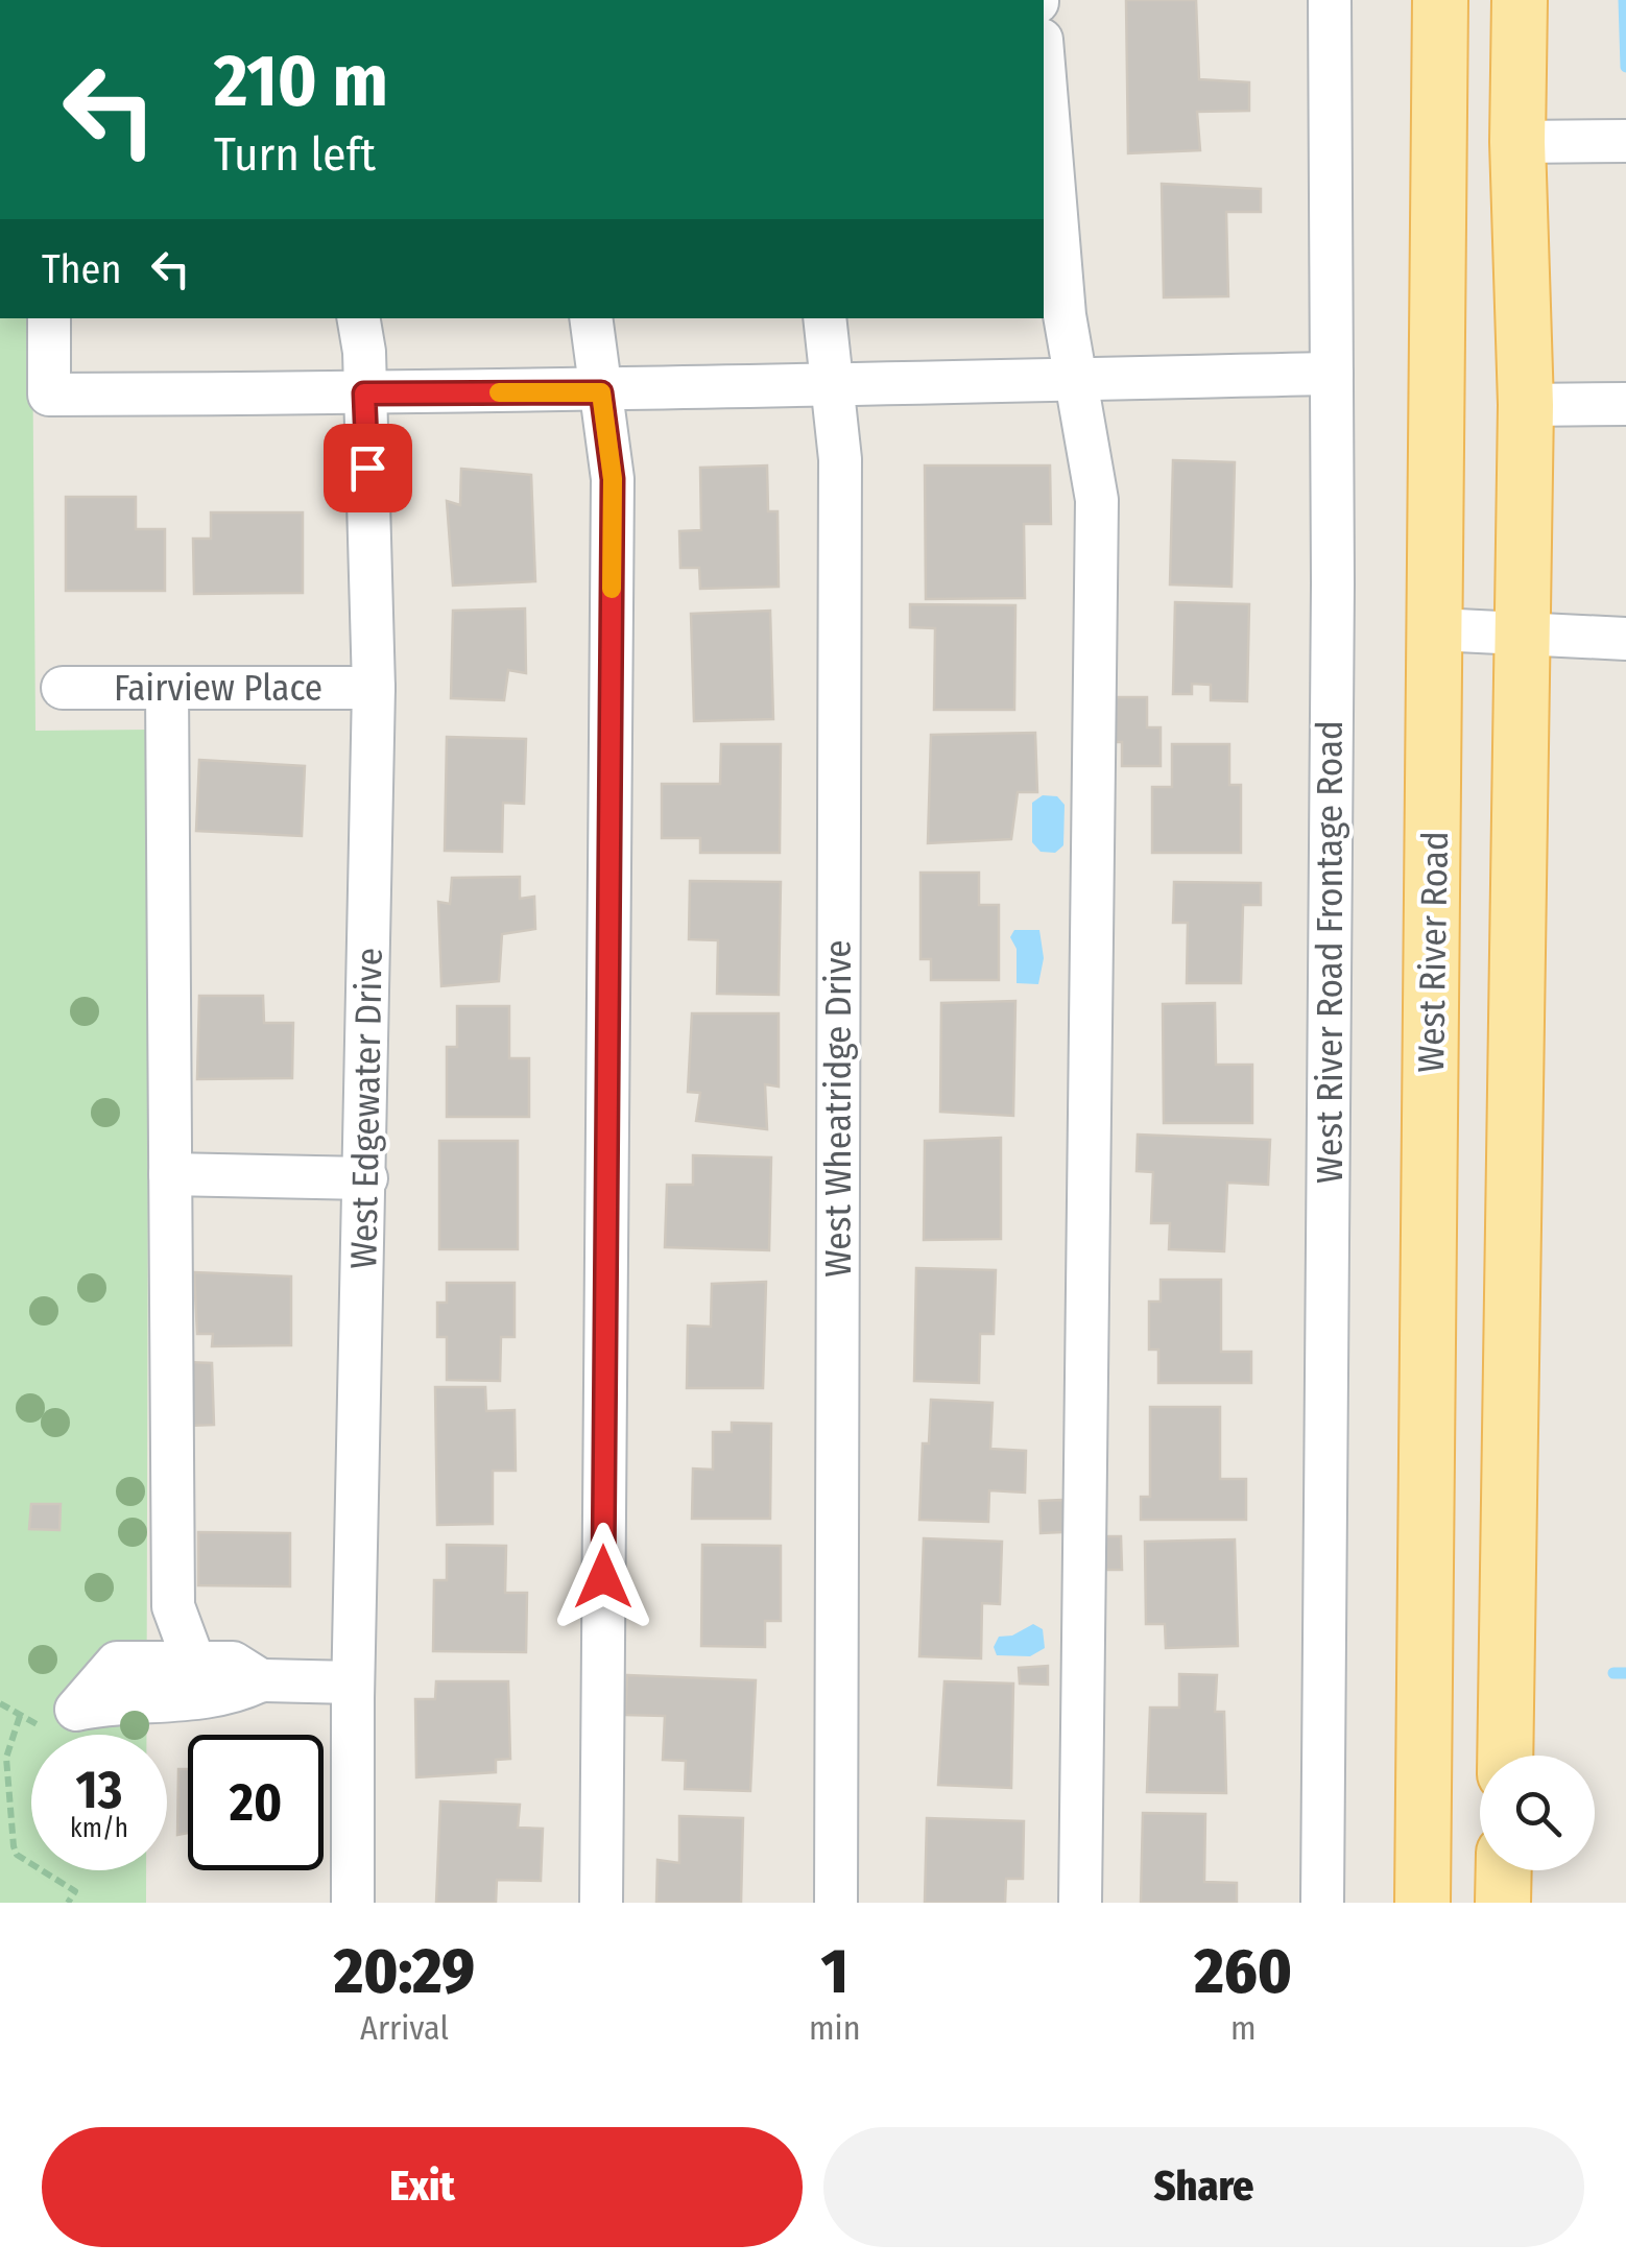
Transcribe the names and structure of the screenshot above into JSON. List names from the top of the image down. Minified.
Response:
{"streets":{"main road":["West River Road"],"street":["Fairview Place","West River Road Frontage Road","West Edgewater Drive","West Wheatridge Drive"]},"crossings":[["Fairview Place","West Edgewater Drive"]],"page":{"turn":["210 m","Turn left"],"then":"Then","speed":"13 km/h","limit":"20","eta":["20:29","Arrival","1","min","260","m"],"buttons":["Exit","Share"]}}
